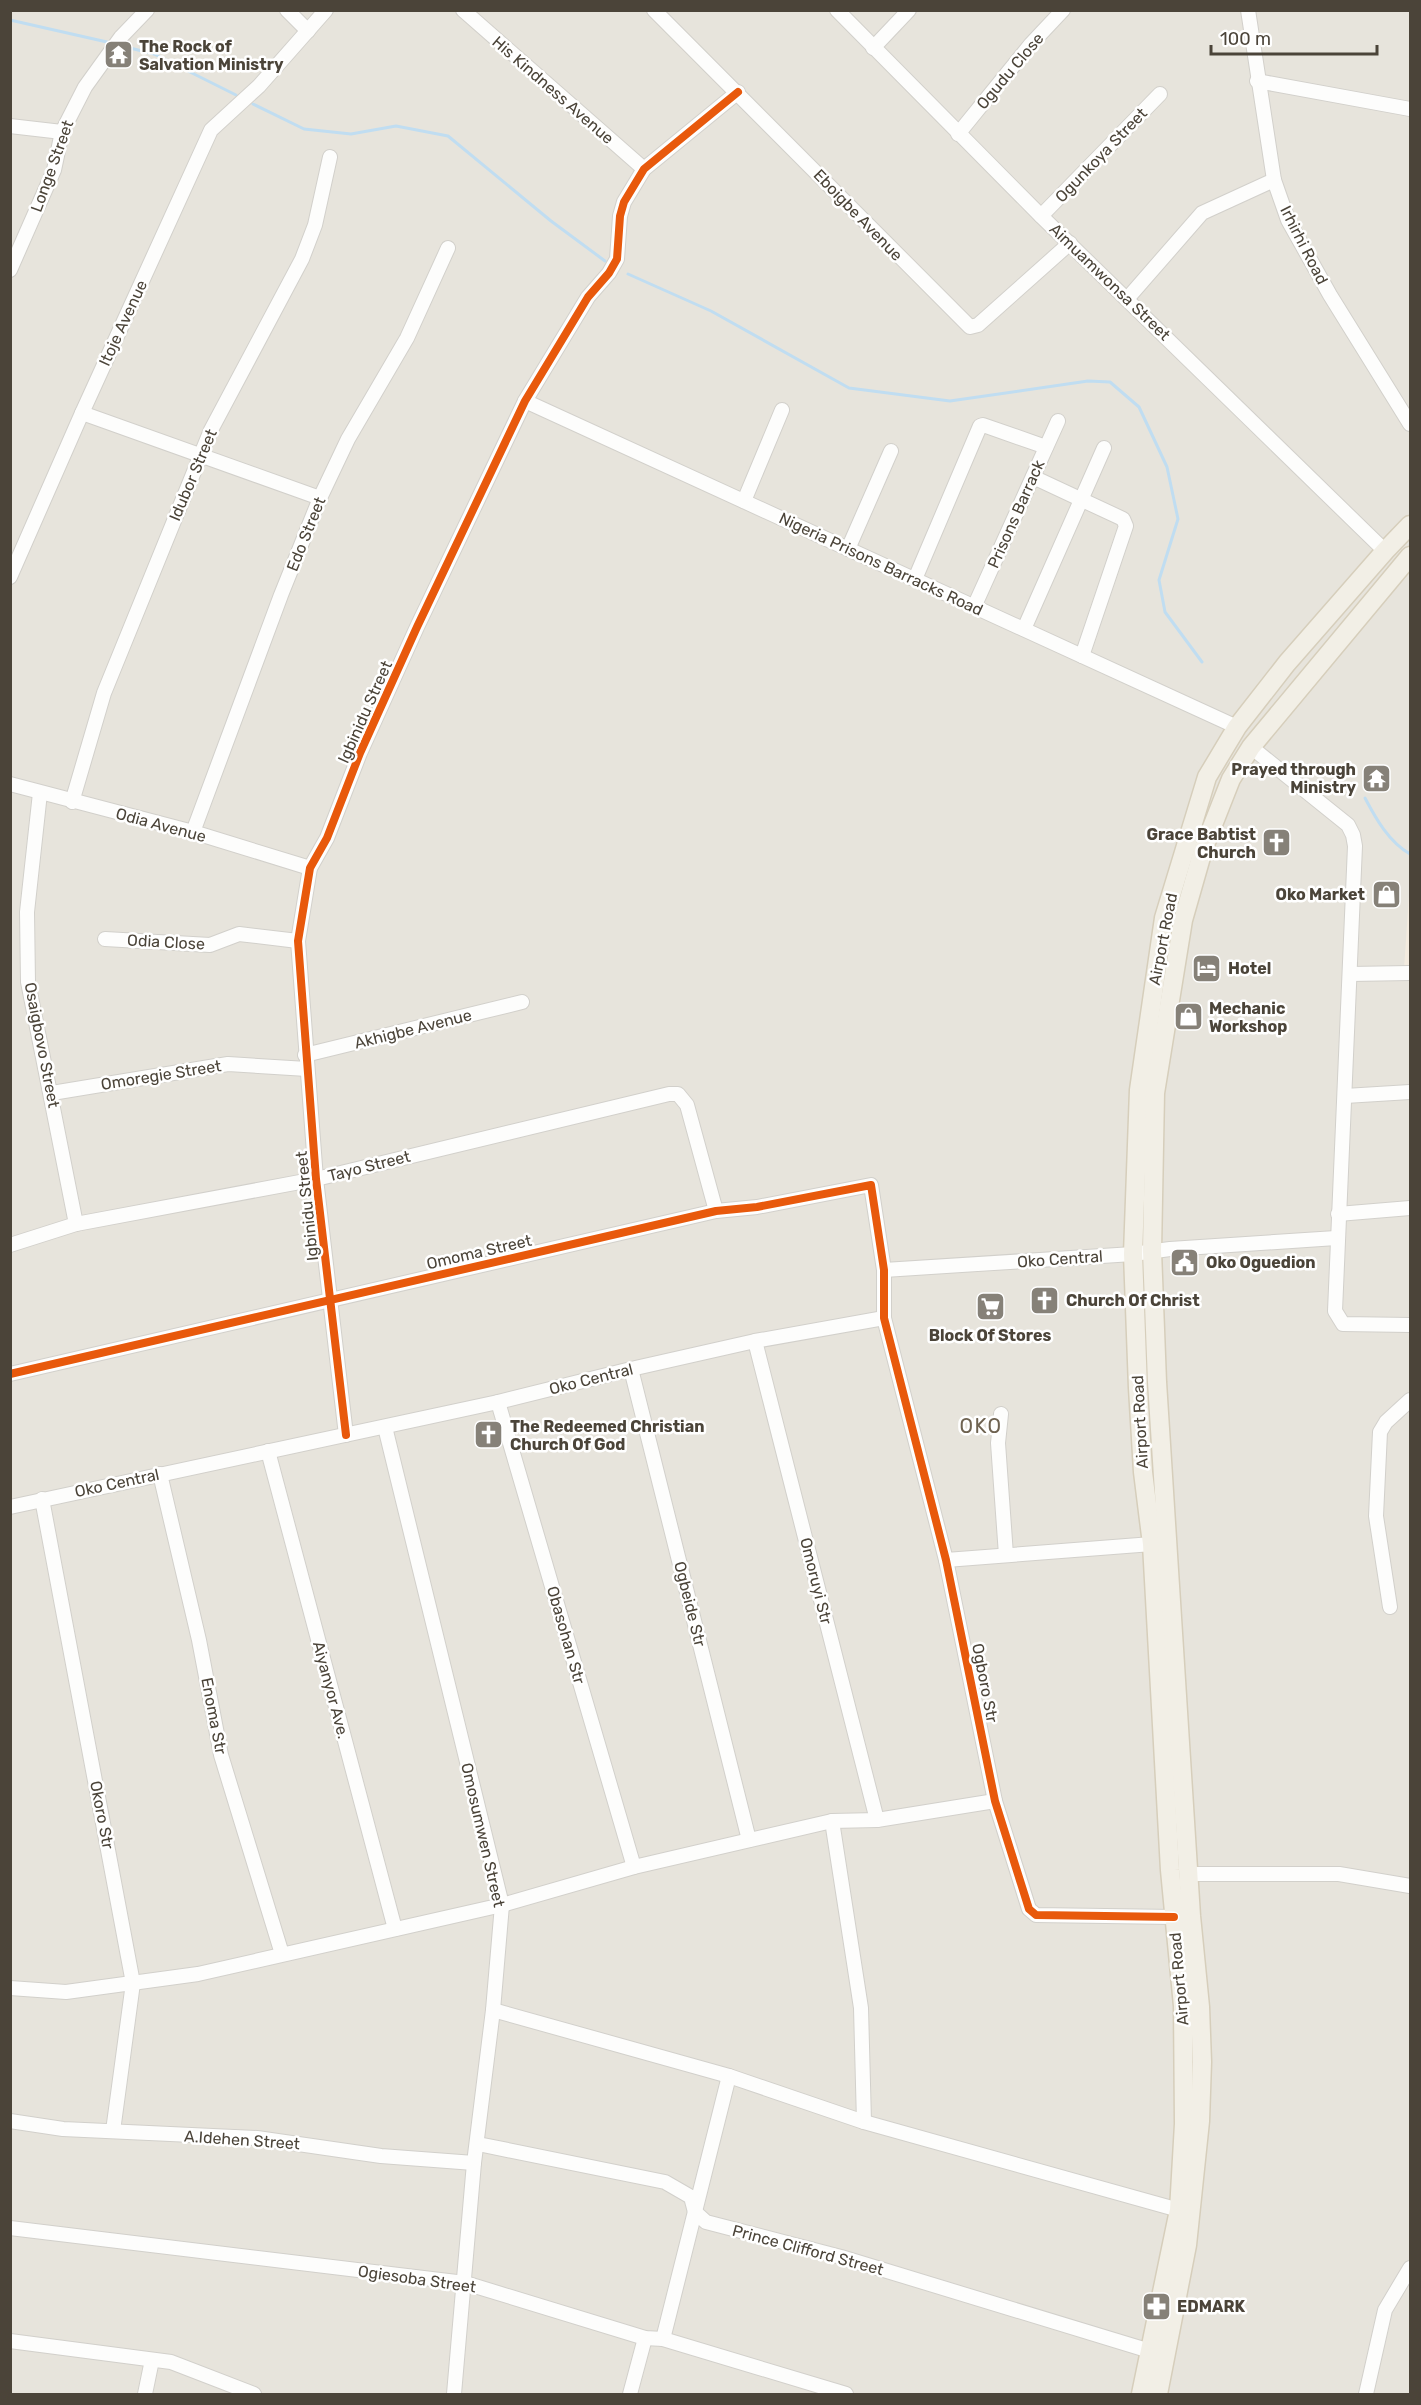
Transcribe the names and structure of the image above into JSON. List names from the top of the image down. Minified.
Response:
{"streets":{"main road":["Airport Road"],"street":["Ogudu Close","His Kindness Avenue","Ogunkoya Street","Longe Street","Eboigbe Avenue","Irhirhi Road","Aimuamwonsa Street","Itoje Avenue","Idubor Street","Prisons Barrack","Edo Street","Nigeria Prisons Barracks Road","Igbinidu Street","Odia Avenue","Odia Close","Akhigbe Avenue","Osaigbovo Street","Omoregie Street","Tayo Street","Omoma Street","Oko Central","Omoruyi Str","Ogbeide Str","Obasohan Str","Ogboro Str","Aiyanyor Ave.","Enoma Str","Okoro Str","Omosumwen Street","A.Idehen Street","Prince Clifford Street","Ogiesoba Street"]},"crossings":[["Ogudu Close","Aimuamwonsa Street"],["His Kindness Avenue","Igbinidu Street"],["Ogunkoya Street","Aimuamwonsa Street"],["Eboigbe Avenue","Aimuamwonsa Street"],["Eboigbe Avenue","Igbinidu Street"],["Aimuamwonsa Street","Airport Road"],["Idubor Street","Odia Avenue"],["Prisons Barrack","Nigeria Prisons Barracks Road"],["Edo Street","Odia Avenue"],["Nigeria Prisons Barracks Road","Igbinidu Street"],["Nigeria Prisons Barracks Road","Airport Road"],["Igbinidu Street","Odia Avenue"],["Igbinidu Street","Odia Close"],["Igbinidu Street","Akhigbe Avenue"],["Igbinidu Street","Omoregie Street"],["Igbinidu Street","Tayo Street"],["Igbinidu Street","Omoma Street"],["Igbinidu Street","Oko Central"],["Odia Avenue","Osaigbovo Street"],["Airport Road","Oko Central"],["Airport Road","Ogboro Str"],["Airport Road","Prince Clifford Street"],["Akhigbe Avenue","Omoregie Street"],["Osaigbovo Street","Omoregie Street"],["Osaigbovo Street","Tayo Street"],["Tayo Street","Omoma Street"],["Omoma Street","Oko Central"],["Oko Central","Omoruyi Str"],["Oko Central","Ogbeide Str"],["Oko Central","Obasohan Str"],["Oko Central","Ogboro Str"],["Oko Central","Aiyanyor Ave."],["Oko Central","Enoma Str"],["Oko Central","Okoro Str"],["Oko Central","Omosumwen Street"],["Okoro Str","A.Idehen Street"],["Omosumwen Street","A.Idehen Street"],["Omosumwen Street","Prince Clifford Street"],["Omosumwen Street","Ogiesoba Street"]],"districts":["OKO"],"places":{"temple":["The Rock of Salvation Ministry","Prayed through Ministry"],"church":["Grace Babtist Church","Church Of Christ","The Redeemed Christian Church Of God"],"shop":["Oko Market","Mechanic Workshop"],"hotel":["Hotel"],"public building":["Oko Oguedion"],"supermarket":["Block Of Stores"],"pharmacy":["EDMARK"]},"scale_bar":"100 m"}
